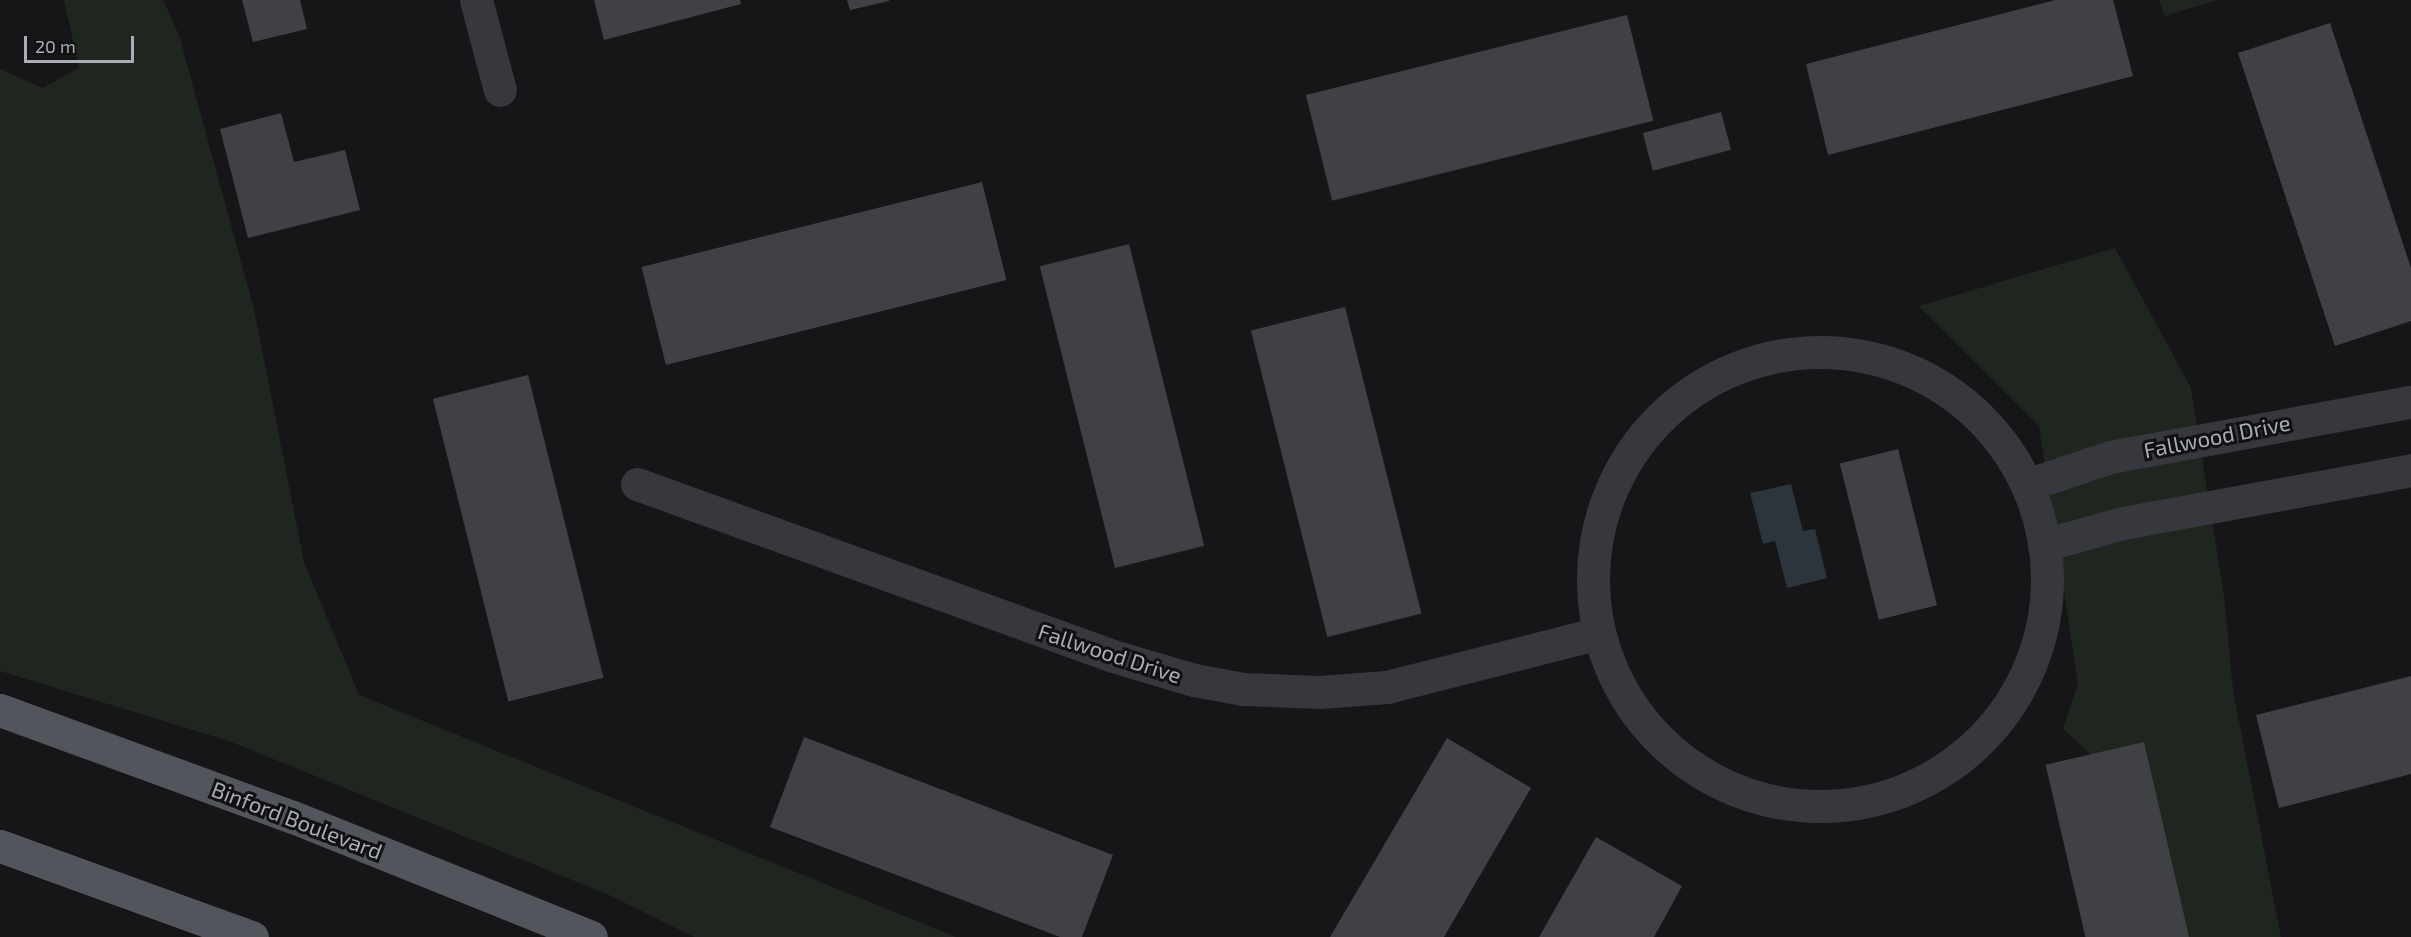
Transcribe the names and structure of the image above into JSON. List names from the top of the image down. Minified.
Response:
{"streets":{"main road":["Binford Boulevard"],"street":["Fallwood Drive"]},"scale_bar":"20 m"}
